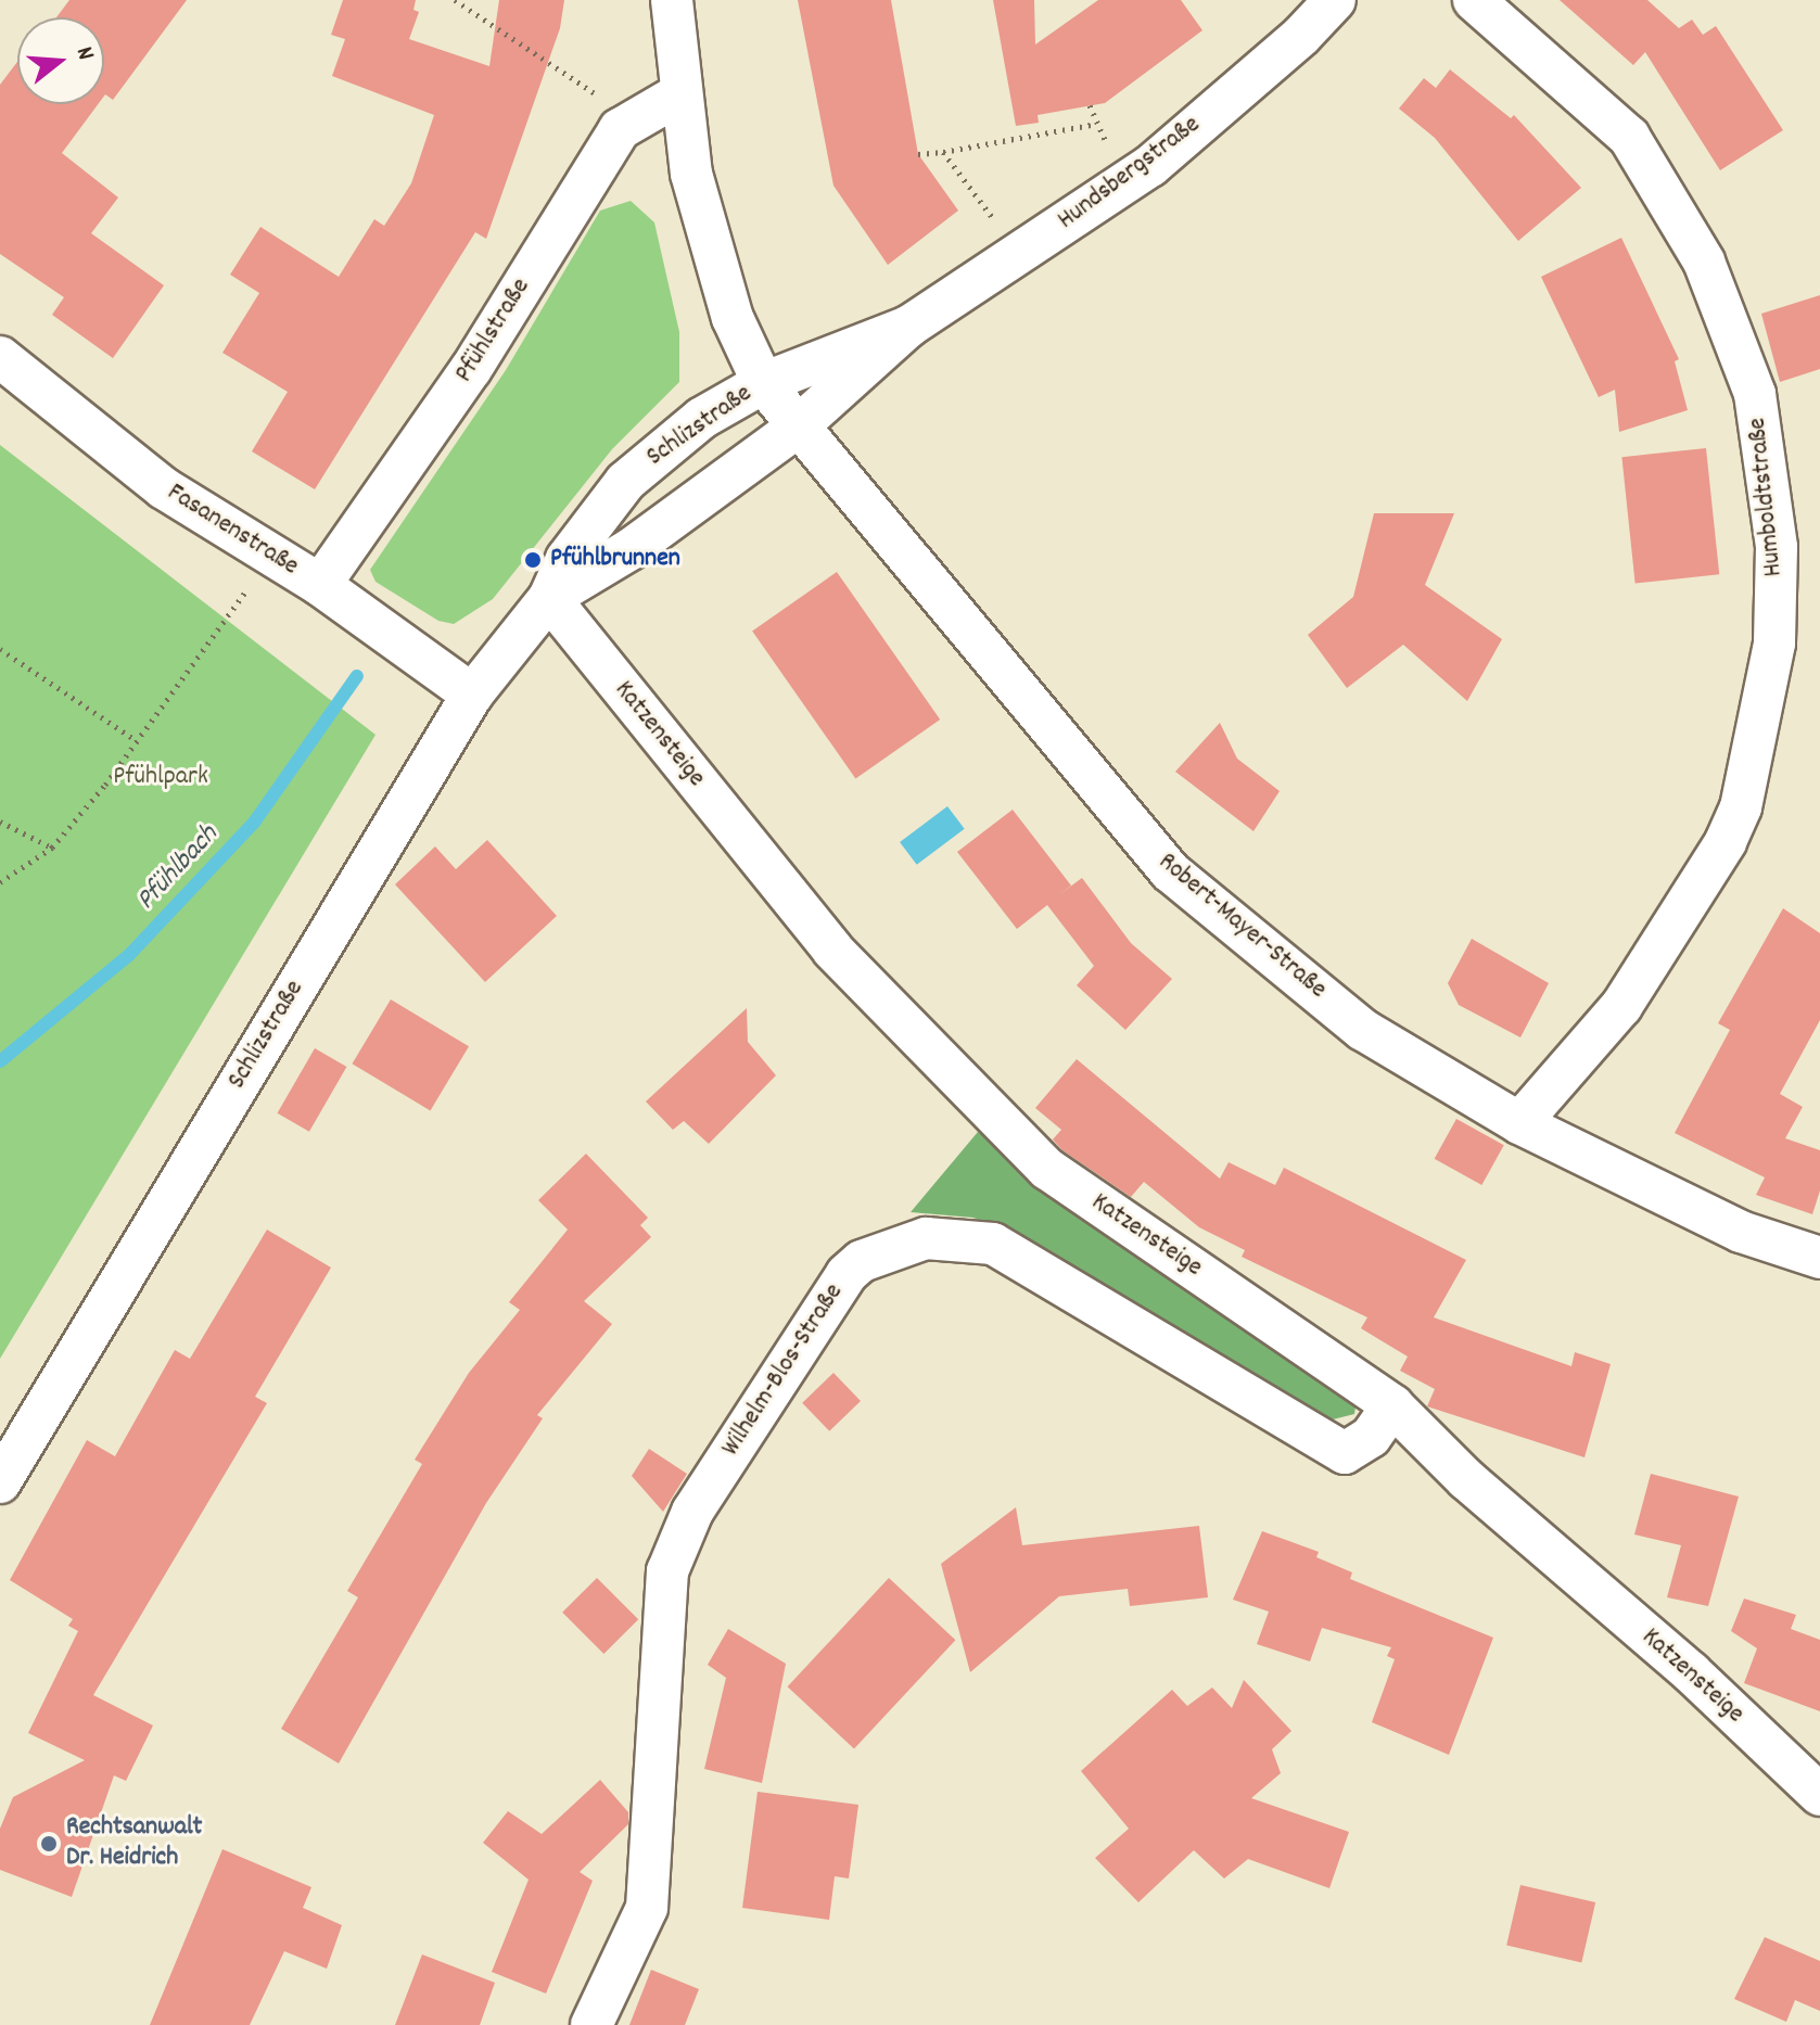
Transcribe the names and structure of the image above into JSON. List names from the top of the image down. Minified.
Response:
{"streets":{"street":["Hundsbergstraße","Pfühlstraße","Schlizstraße","Humboldtstraße","Fasanenstraße","Katzensteige","Robert-Mayer-Straße","Wilhelm-Blos-Straße"]},"crossings":[["Hundsbergstraße","Schlizstraße"],["Hundsbergstraße","Robert-Mayer-Straße"],["Pfühlstraße","Fasanenstraße"],["Schlizstraße","Fasanenstraße"],["Schlizstraße","Katzensteige"],["Schlizstraße","Robert-Mayer-Straße"],["Humboldtstraße","Robert-Mayer-Straße"],["Katzensteige","Wilhelm-Blos-Straße"]],"water":["Pfühlbach"],"parks":["Pfühlpark"],"places":["Pfühlbrunnen","Rechtsanwalt Dr. Heidrich"],"north":"right"}
